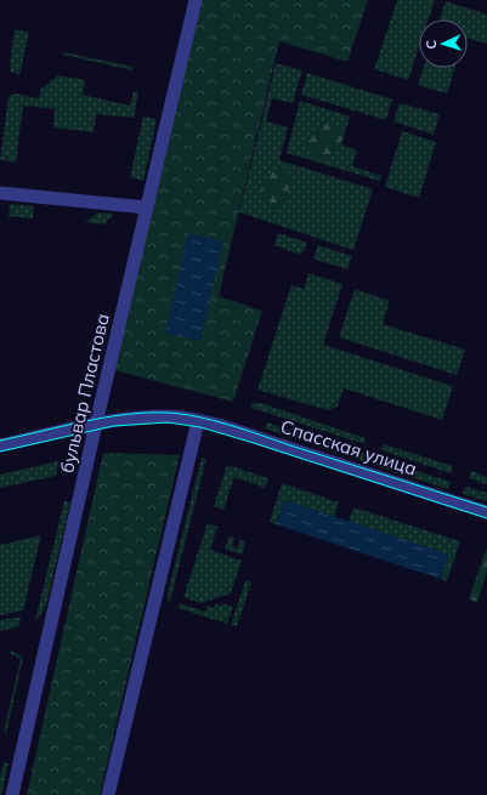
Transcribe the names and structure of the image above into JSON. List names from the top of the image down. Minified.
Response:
{"streets":{"street":["бульвар Пластова","Спасская улица"]},"crossings":[["бульвар Пластова","Спасская улица"]],"north":"left"}
